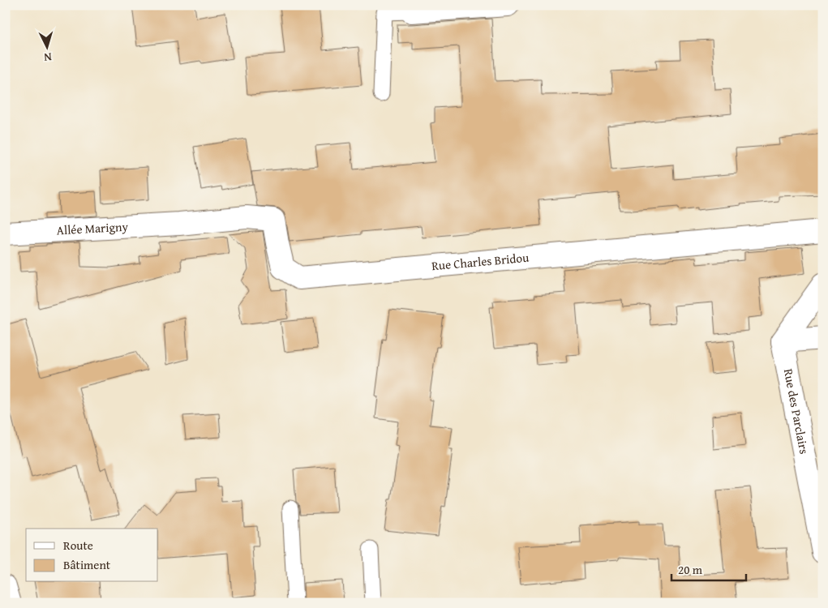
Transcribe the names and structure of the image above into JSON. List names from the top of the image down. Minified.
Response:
{"streets":{"street":["Allée Marigny","Rue Charles Bridou","Rue des Parclairs"]},"crossings":[["Allée Marigny","Rue Charles Bridou"]],"legend":["Route","Bâtiment"],"scale_bar":"20 m","north":"bottom"}
